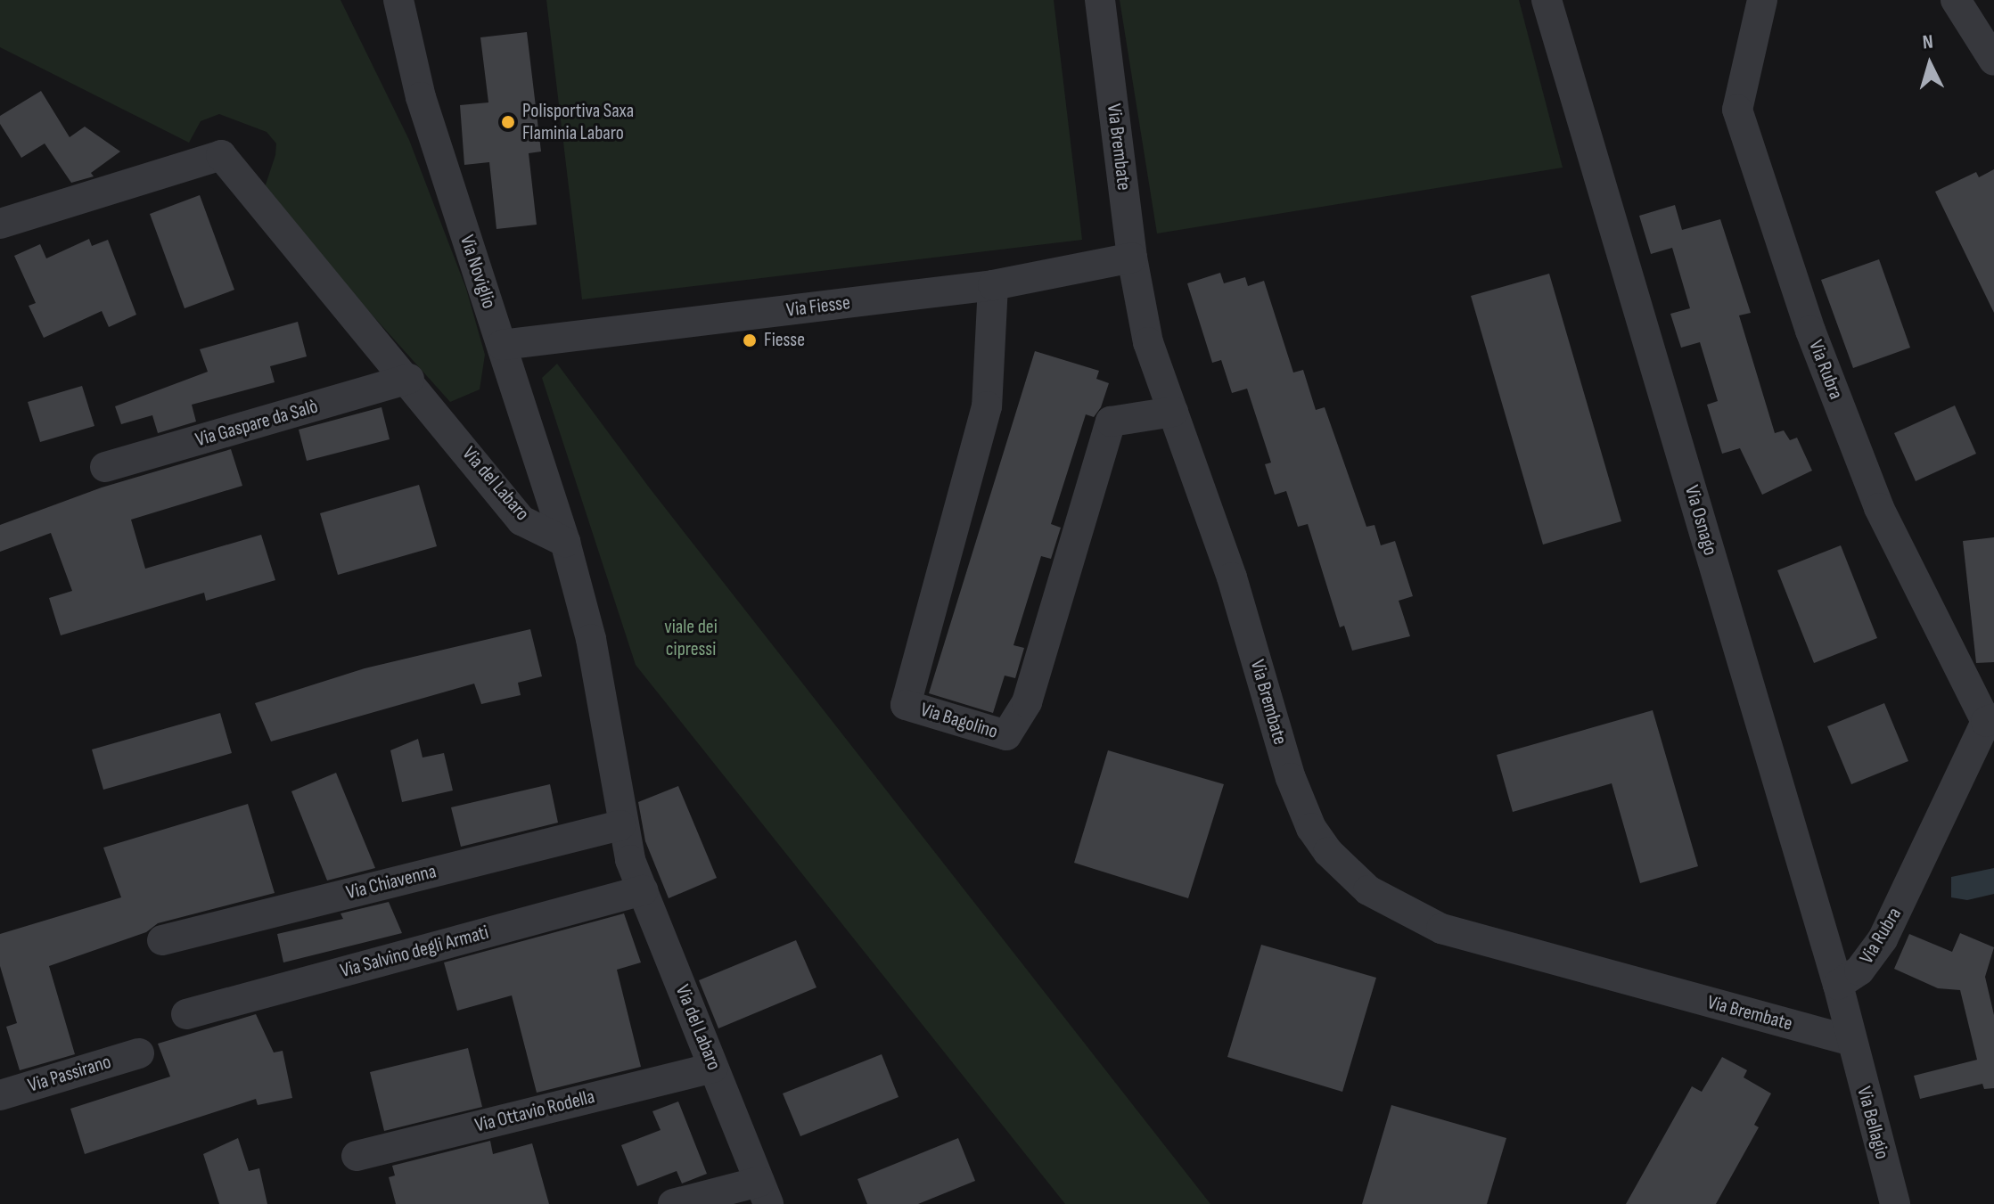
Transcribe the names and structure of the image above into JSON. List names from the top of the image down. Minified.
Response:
{"streets":{"street":["Via Brembate","Via Noviglio","Via Fiesse","Via Rubra","Via Gaspare da Salò","Via del Labaro","Via Osnago","Via Bagolino","Via Chiavenna","Via Salvino degli Armati","Via Passirano","Via Ottavio Rodella","Via Bellagio"]},"crossings":[["Via Brembate","Via Fiesse"],["Via Brembate","Via Osnago"],["Via Brembate","Via Bagolino"],["Via Brembate","Via Bellagio"],["Via Noviglio","Via Fiesse"],["Via Noviglio","Via del Labaro"],["Via Fiesse","Via Bagolino"],["Via Rubra","Via Osnago"],["Via Gaspare da Salò","Via del Labaro"],["Via del Labaro","Via Chiavenna"],["Via del Labaro","Via Salvino degli Armati"],["Via del Labaro","Via Ottavio Rodella"],["Via Osnago","Via Bellagio"]],"parks":["viale dei cipressi"],"places":["Polisportiva Saxa Flaminia Labaro","Fiesse"],"north":"top"}
